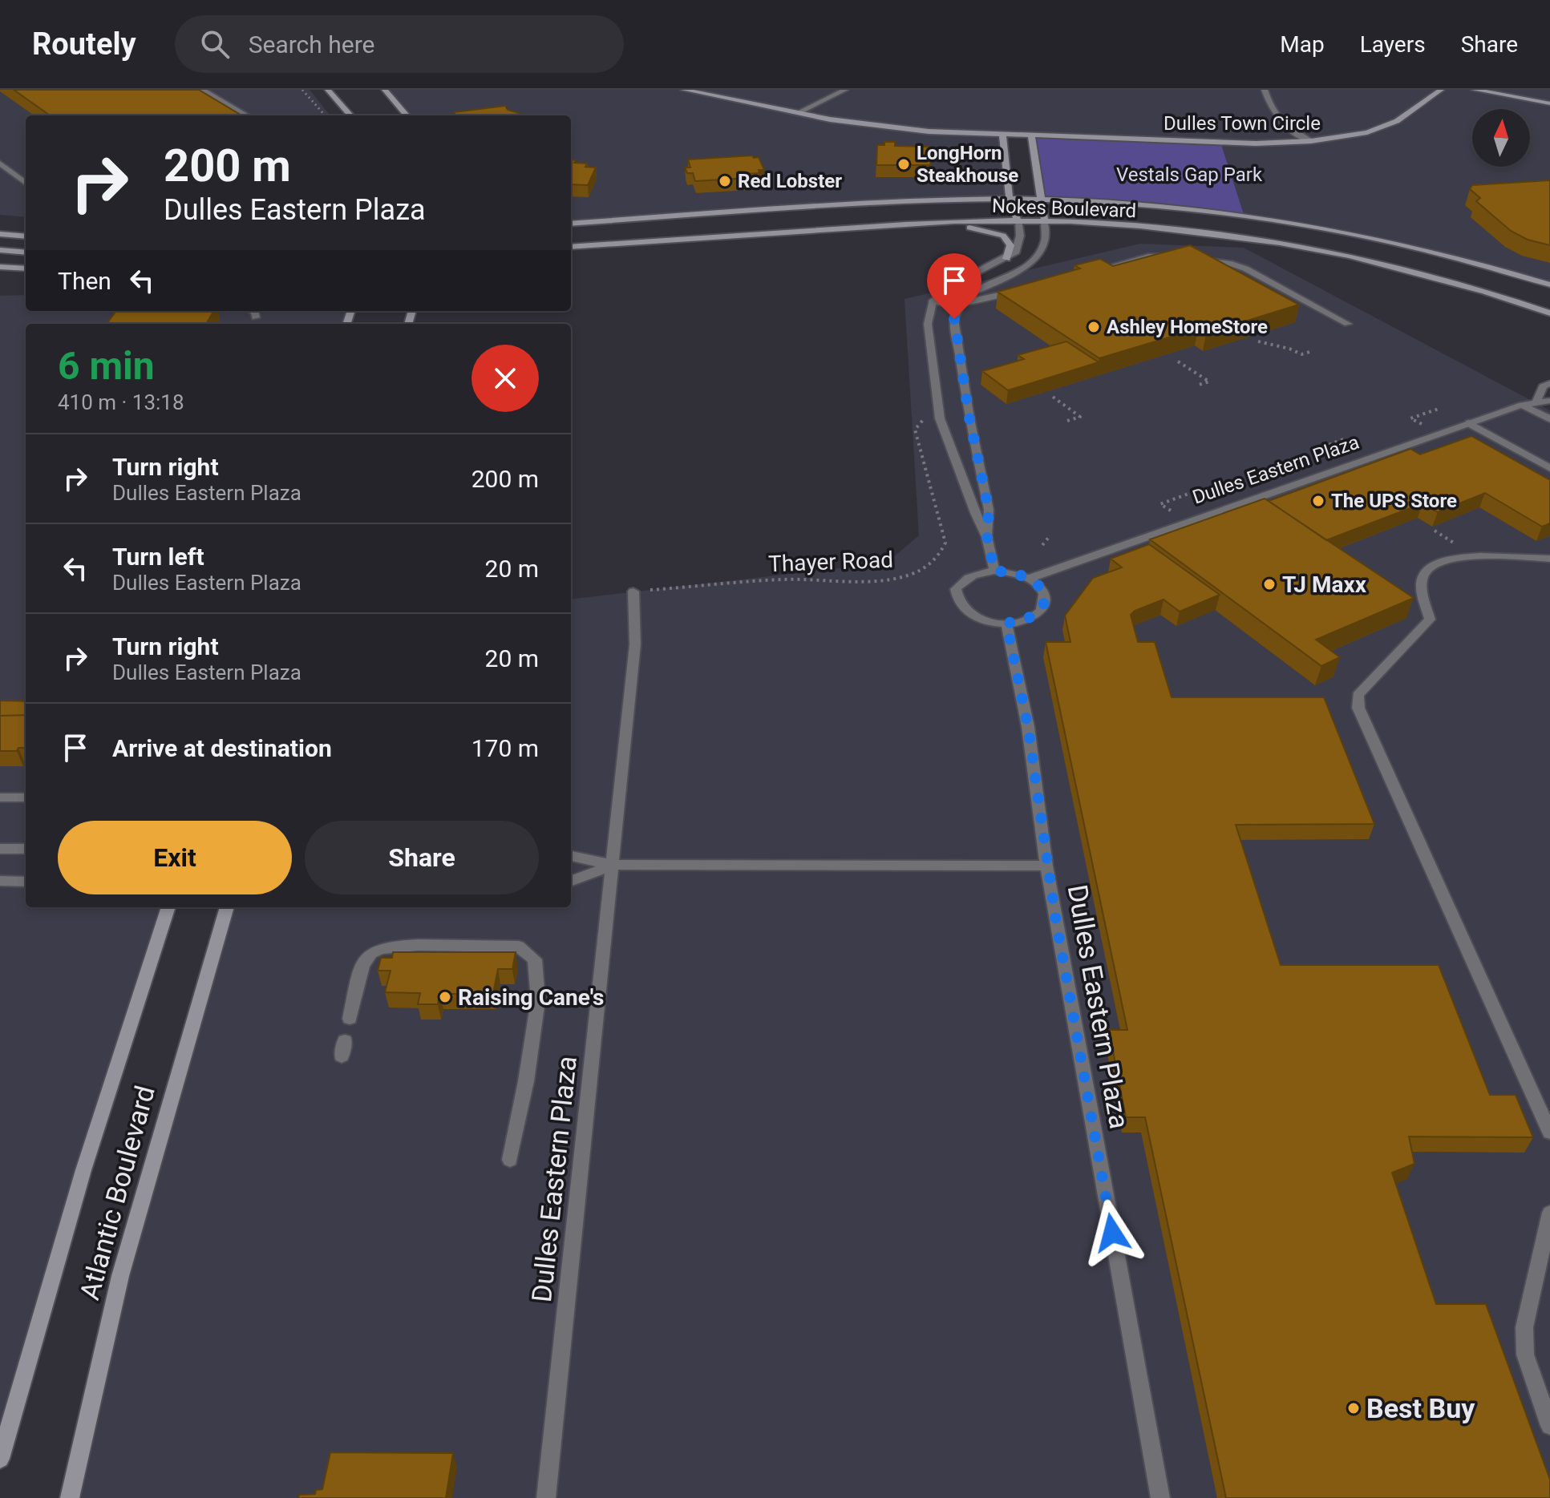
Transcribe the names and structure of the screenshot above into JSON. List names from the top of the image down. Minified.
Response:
{"streets":{"main road":["Dulles Town Circle","Nokes Boulevard","Atlantic Boulevard"],"street":["Dulles Eastern Plaza"],"path":["Thayer Road"]},"crossings":[["Dulles Eastern Plaza","Thayer Road"]],"parks":["Vestals Gap Park"],"places":["LongHorn Steakhouse","Red Lobster","Ashley HomeStore","The UPS Store","TJ Maxx","Raising Cane's","Best Buy"],"north":"top","page":{"header":"Routely","search":"Search here","nav":["Map","Layers","Share"],"turn":["200 m","Dulles Eastern Plaza"],"then":"Then","heading":["6 min","410 m · 13:18"],"list":[{"name":"Turn right","note":"Dulles Eastern Plaza","value":"200 m"},{"name":"Turn left","note":"Dulles Eastern Plaza","value":"20 m"},{"name":"Turn right","note":"Dulles Eastern Plaza","value":"20 m"},{"name":"Arrive at destination","value":"170 m"}],"buttons":["Exit","Share"]}}
